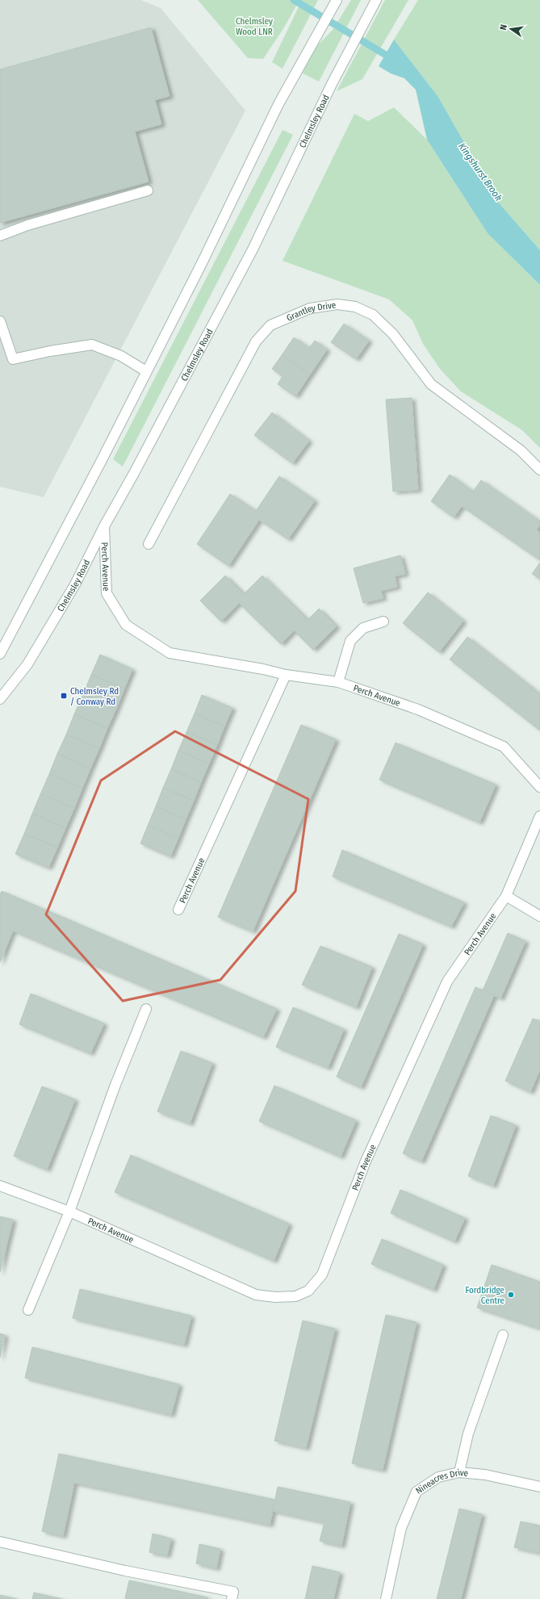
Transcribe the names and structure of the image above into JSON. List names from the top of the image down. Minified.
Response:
{"streets":{"street":["Chelmsley Road","Grantley Drive","Perch Avenue","Nineacres Drive"]},"crossings":[["Chelmsley Road","Perch Avenue"]],"water":["Kingshurst Brook"],"parks":["Chelmsley Wood LNR"],"places":{"transit":["Chelmsley Rd / Conway Rd"],"other":["Fordbridge Centre"]},"north":"left"}
